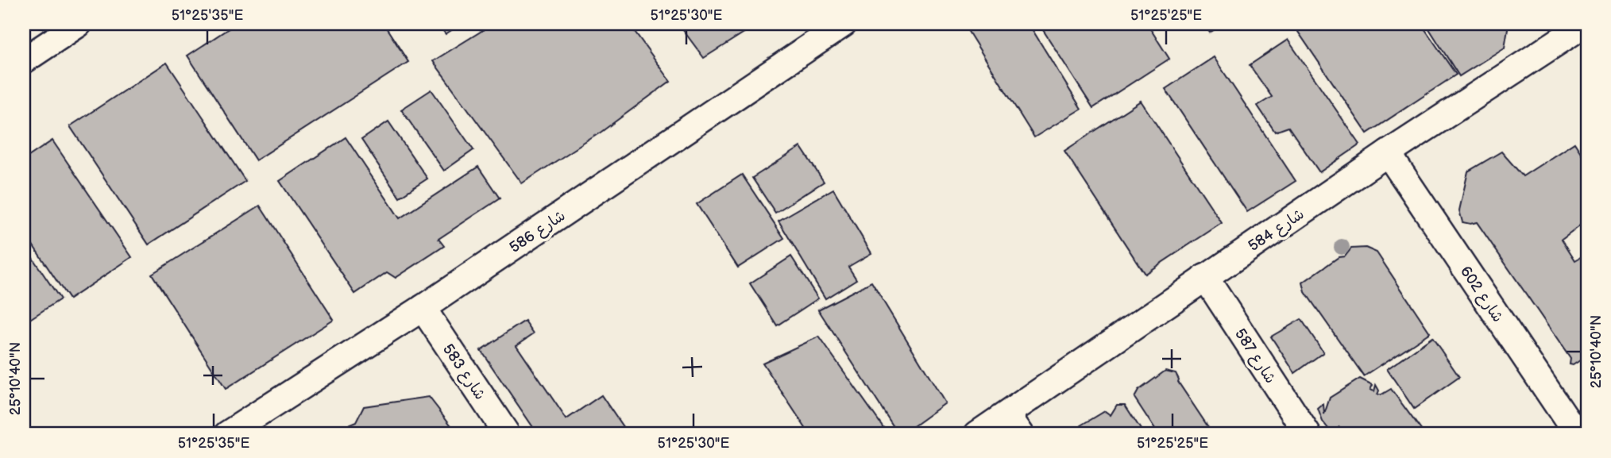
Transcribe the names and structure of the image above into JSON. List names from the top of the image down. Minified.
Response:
{"streets":{"street":["شارع 584","شارع 586","شارع 602","شارع 587","شارع 583"]},"crossings":[["شارع 584","شارع 602"],["شارع 584","شارع 587"],["شارع 586","شارع 583"]],"coordinates":["51°25'35\"E","51°25'30\"E","51°25'25\"E","25°10'40\"N"]}
